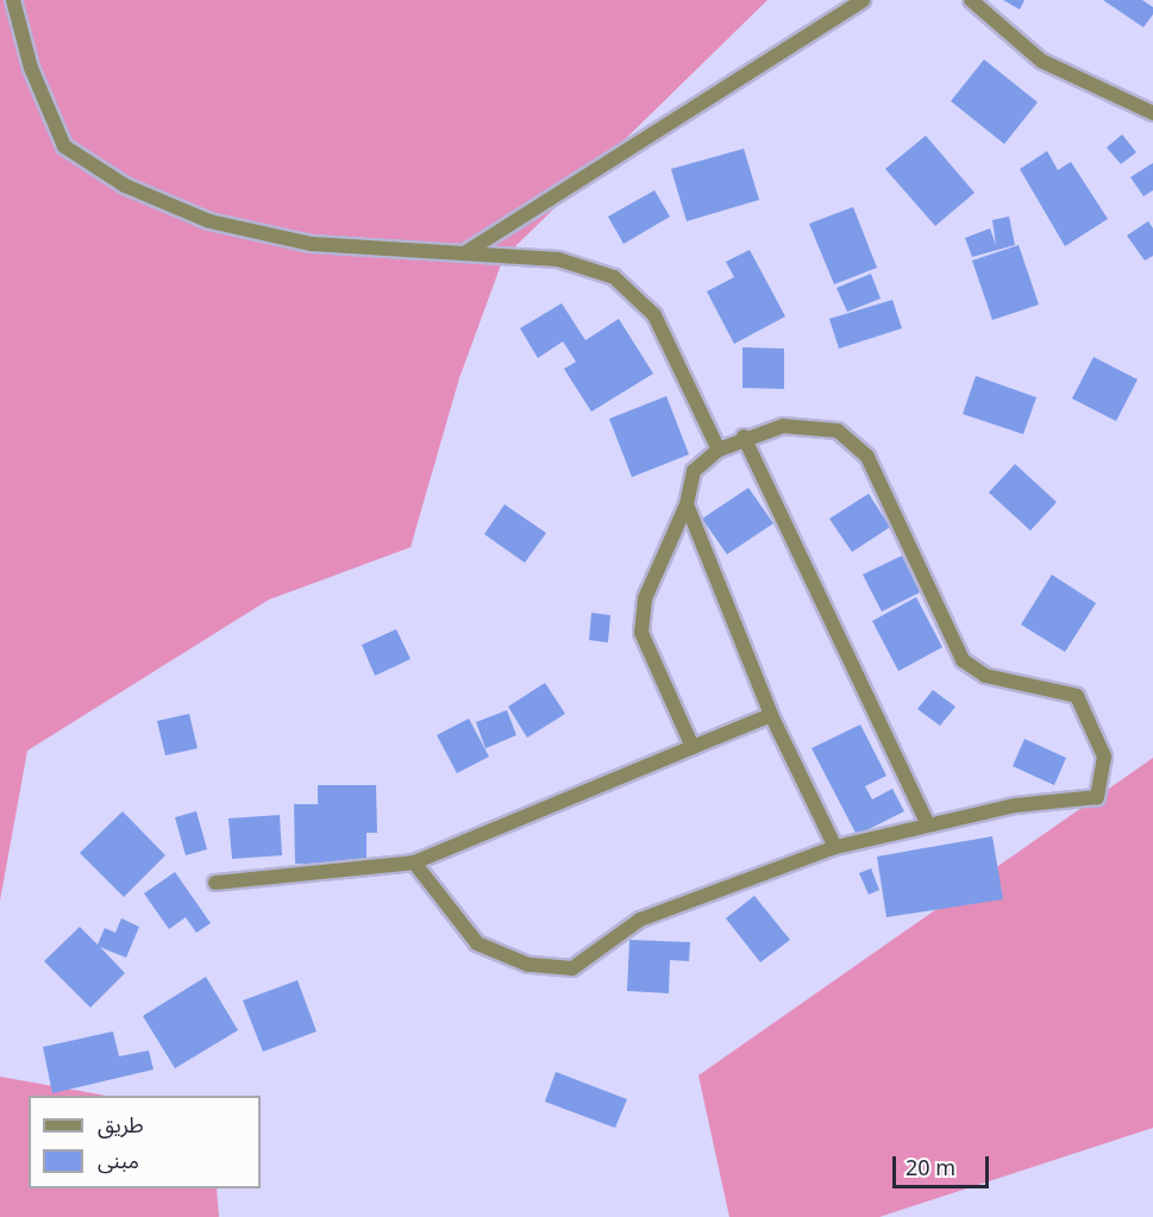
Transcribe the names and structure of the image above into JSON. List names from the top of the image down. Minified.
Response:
{"legend":["طريق","مبنى"],"scale_bar":"20 m"}
